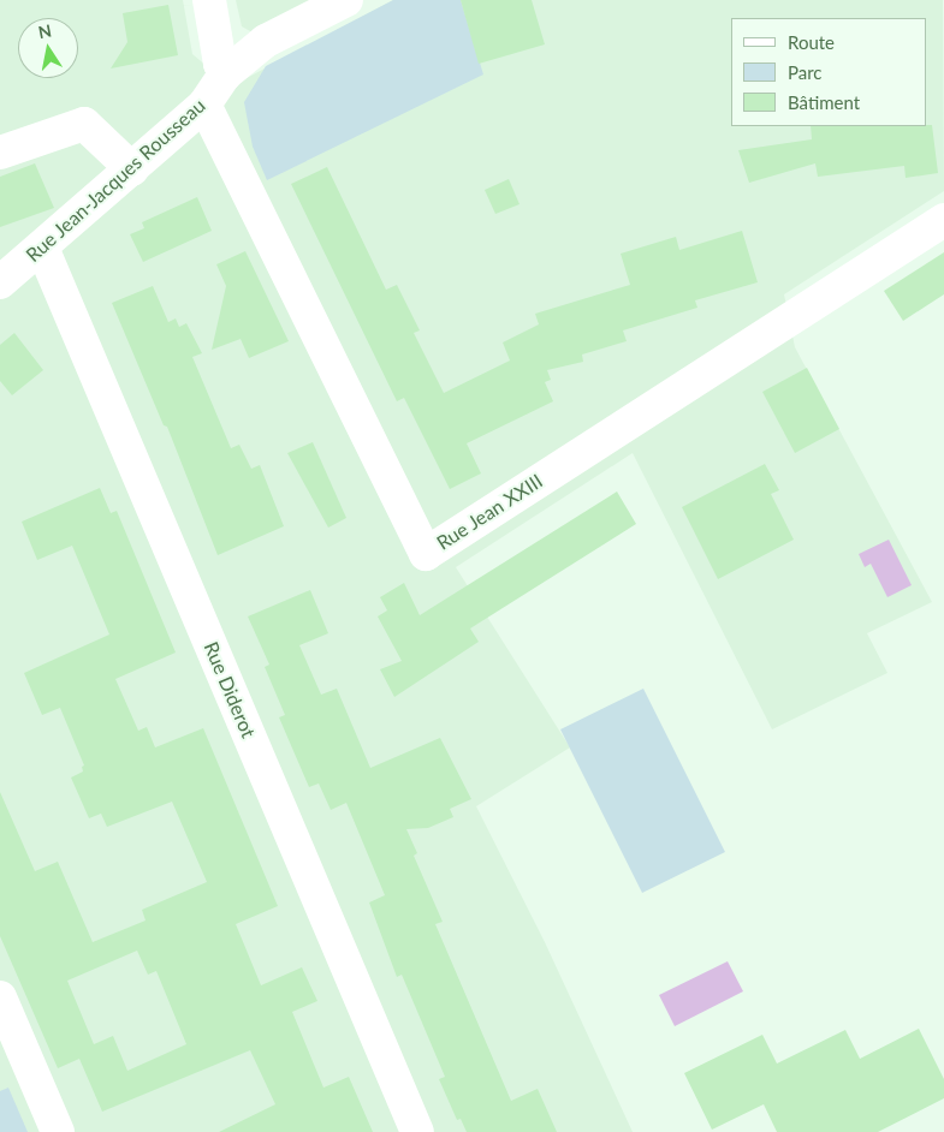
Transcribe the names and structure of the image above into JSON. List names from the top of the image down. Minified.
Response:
{"streets":{"street":["Rue Jean-Jacques Rousseau","Rue Jean XXIII","Rue Diderot"]},"crossings":[["Rue Jean-Jacques Rousseau","Rue Jean XXIII"],["Rue Jean-Jacques Rousseau","Rue Diderot"]],"legend":["Route","Parc","Bâtiment"],"north":"top"}
